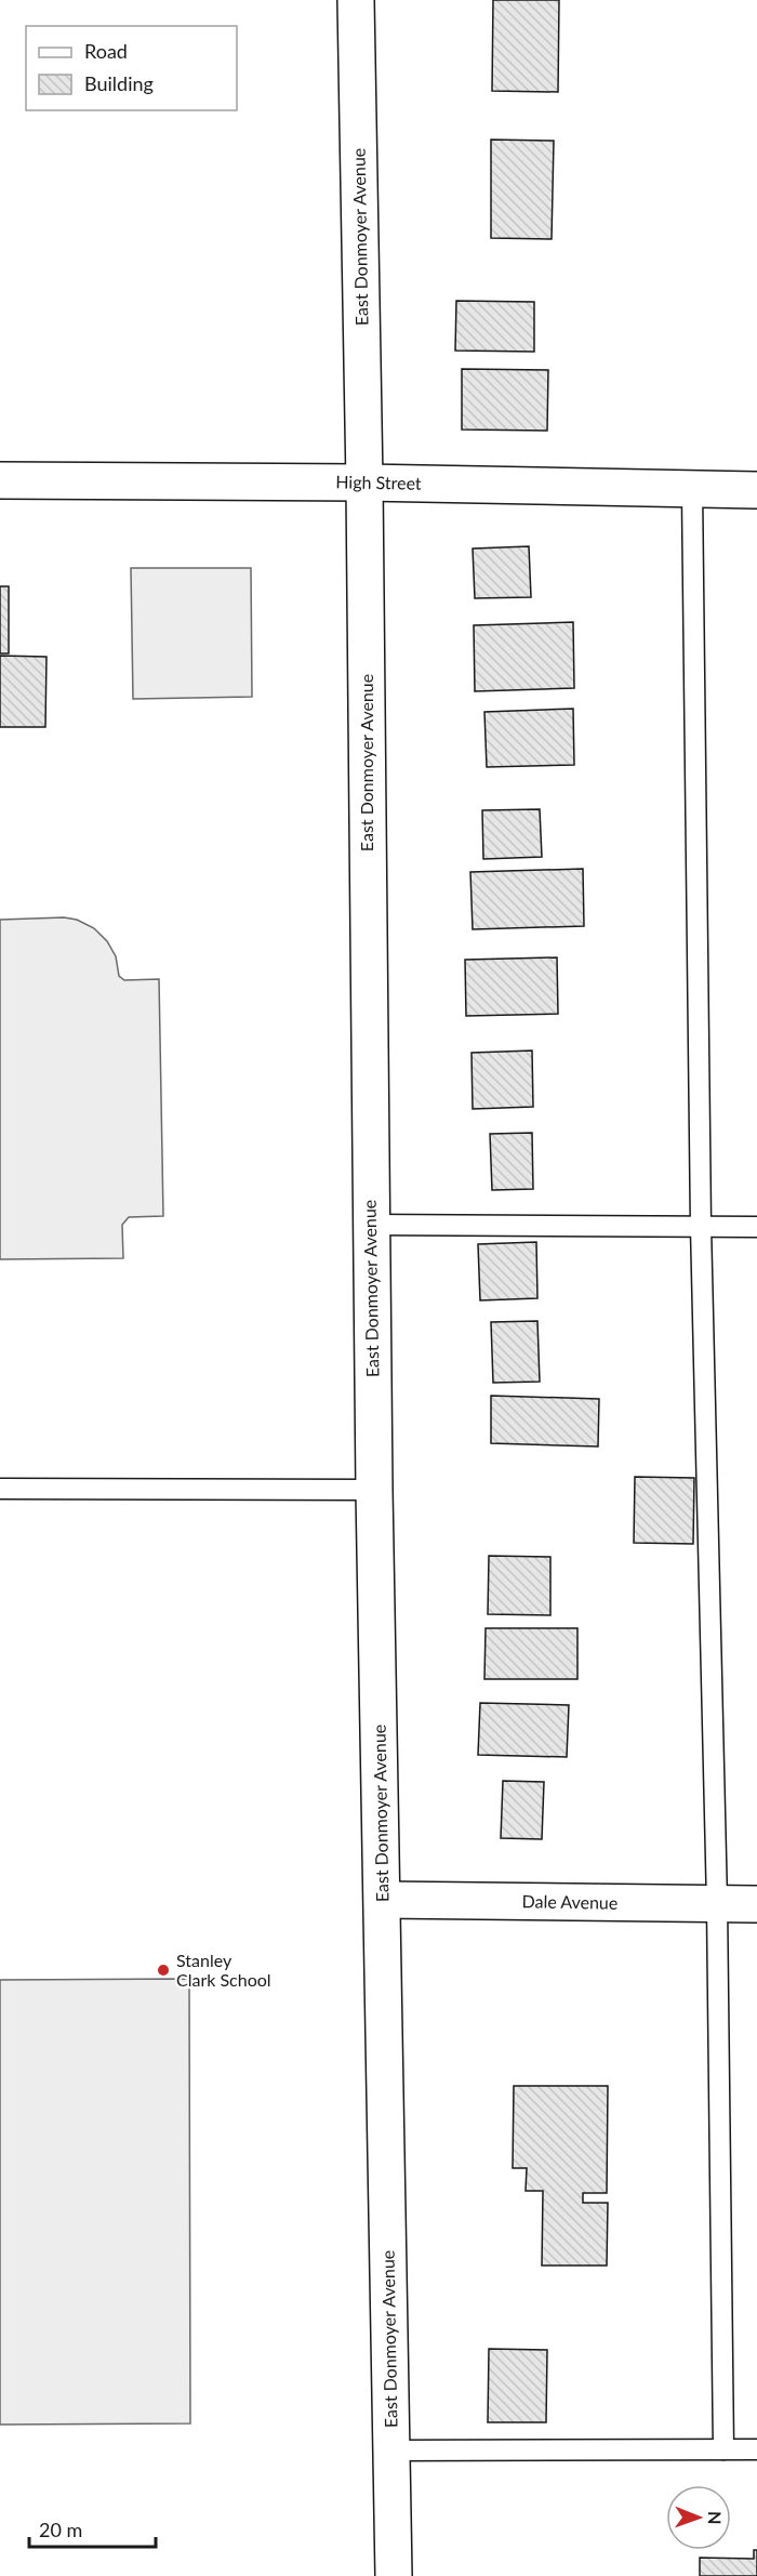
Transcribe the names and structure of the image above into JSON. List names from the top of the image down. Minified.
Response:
{"streets":{"street":["East Donmoyer Avenue","High Street","Dale Avenue"]},"crossings":[["East Donmoyer Avenue","High Street"],["East Donmoyer Avenue","Dale Avenue"]],"places":["Stanley Clark School"],"legend":["Road","Building"],"scale_bar":"20 m","north":"right"}
